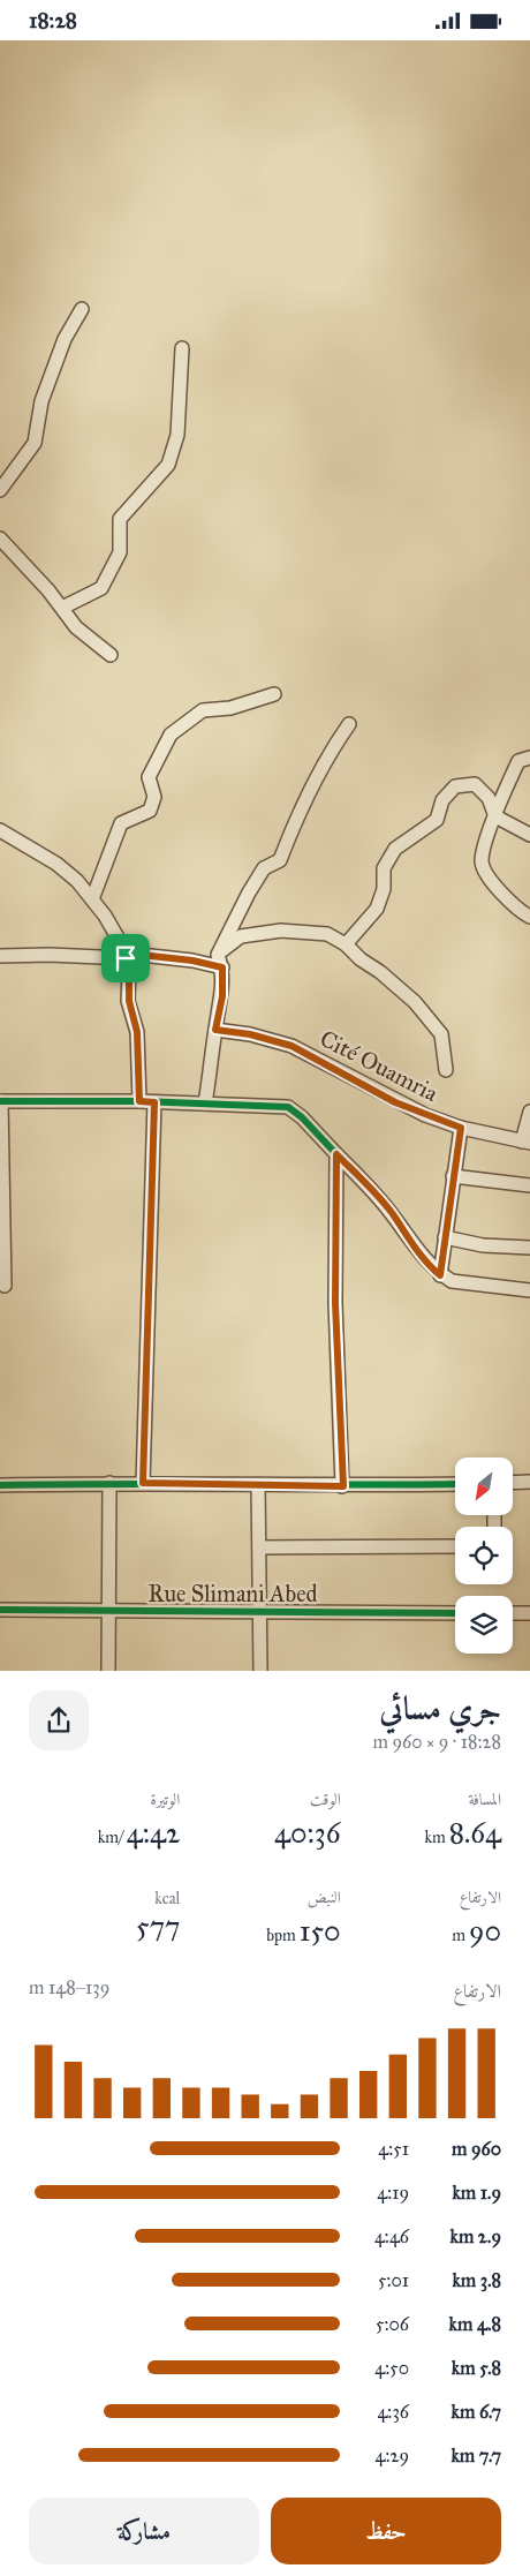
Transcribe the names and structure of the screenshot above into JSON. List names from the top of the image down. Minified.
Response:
{"streets":{"street":["Cité Ouamria","Rue Slimani Abed"]},"north":"bottom left","page":{"status":"18:28","heading":["جري مسائي","18:28 · 9 × 960 m"],"stats":[["المسافة","8.64 km"],["الوقت","40:36"],["الوتيرة","4:42 /km"],["الارتفاع","90 m"],["النبض","150 bpm"],["kcal","577"]],"chart":["الارتفاع","139–148 m"],"list":[{"name":"960 m","note":"4:51"},{"name":"1.9 km","note":"4:19"},{"name":"2.9 km","note":"4:46"},{"name":"3.8 km","note":"5:01"},{"name":"4.8 km","note":"5:06"},{"name":"5.8 km","note":"4:50"},{"name":"6.7 km","note":"4:36"},{"name":"7.7 km","note":"4:29"}],"buttons":["حفظ","مشاركة"]}}
